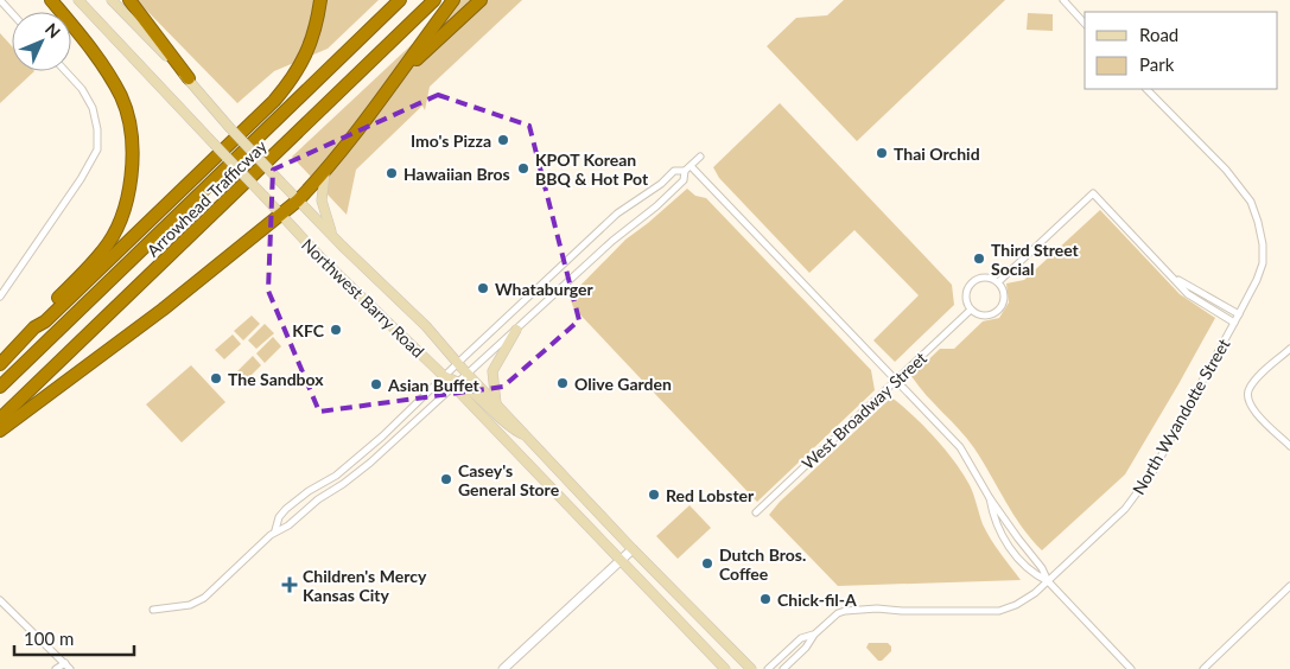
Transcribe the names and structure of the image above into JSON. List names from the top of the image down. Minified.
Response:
{"streets":{"highway":["Arrowhead Trafficway"],"main road":["Northwest Barry Road"],"street":["West Broadway Street","North Wyandotte Street"]},"places":{"other":["Imo's Pizza","Thai Orchid","KPOT Korean BBQ & Hot Pot","Hawaiian Bros","Third Street Social","Whataburger","KFC","The Sandbox","Olive Garden","Asian Buffet","Casey's General Store","Red Lobster","Dutch Bros. Coffee","Chick-fil-A"],"health":["Children's Mercy Kansas City"]},"legend":["Road","Park"],"scale_bar":"100 m","north":"top right"}
